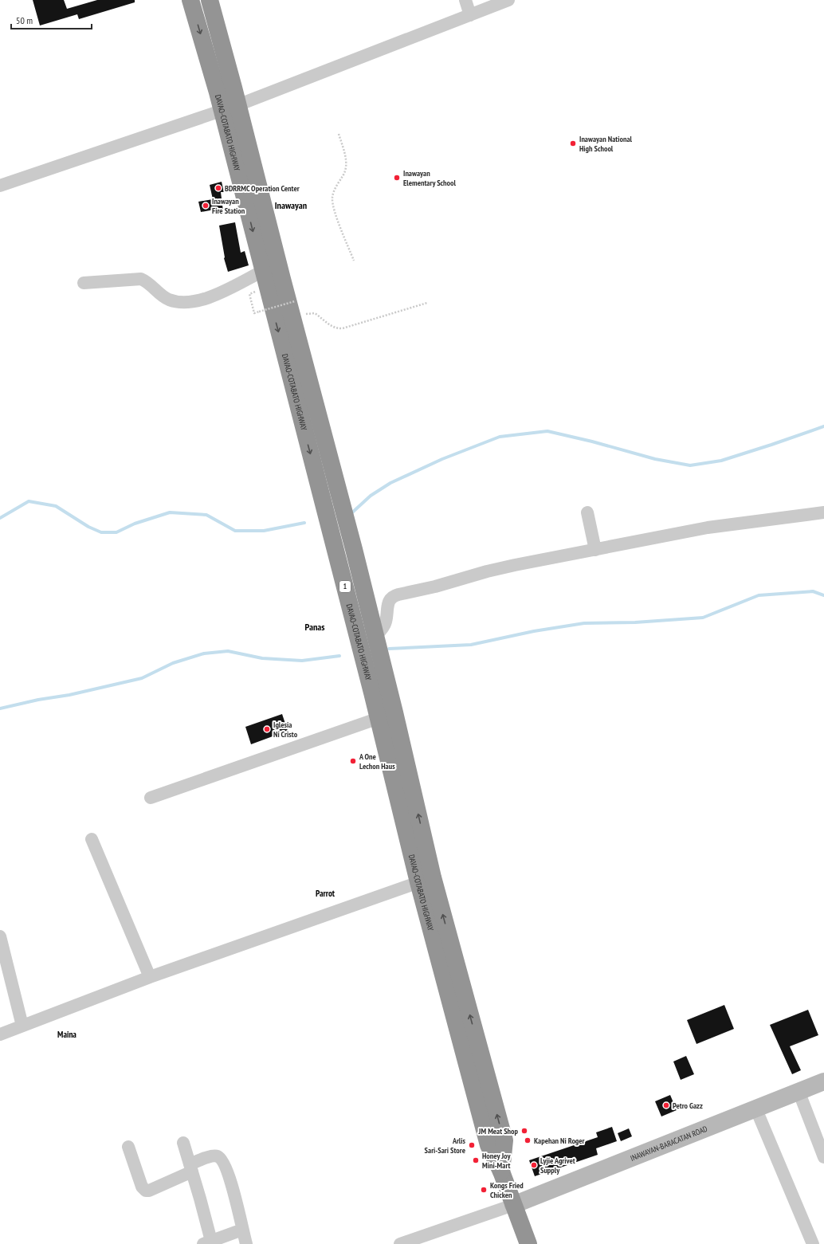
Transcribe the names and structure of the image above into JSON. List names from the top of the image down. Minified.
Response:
{"streets":{"highway":["DAVAO-COTABATO HIGHWAY","1"],"main road":["INAWAYAN-BARACATAN ROAD"]},"crossings":[["DAVAO-COTABATO HIGHWAY","INAWAYAN-BARACATAN ROAD"]],"districts":["Inawayan","Panas","Parrot","Maina"],"places":["Inawayan National High School","Inawayan Elementary School","BDRRMC Operation Center","Inawayan Fire Station","Iglesia Ni Cristo","A One Lechon Haus","Petro Gazz","JM Meat Shop","Kapehan Ni Roger","Arlis Sari-Sari Store","Honey Joy Mini-Mart","Lyjie Agrivet Supply","Kongs Fried Chicken"],"scale_bar":"50 m"}
